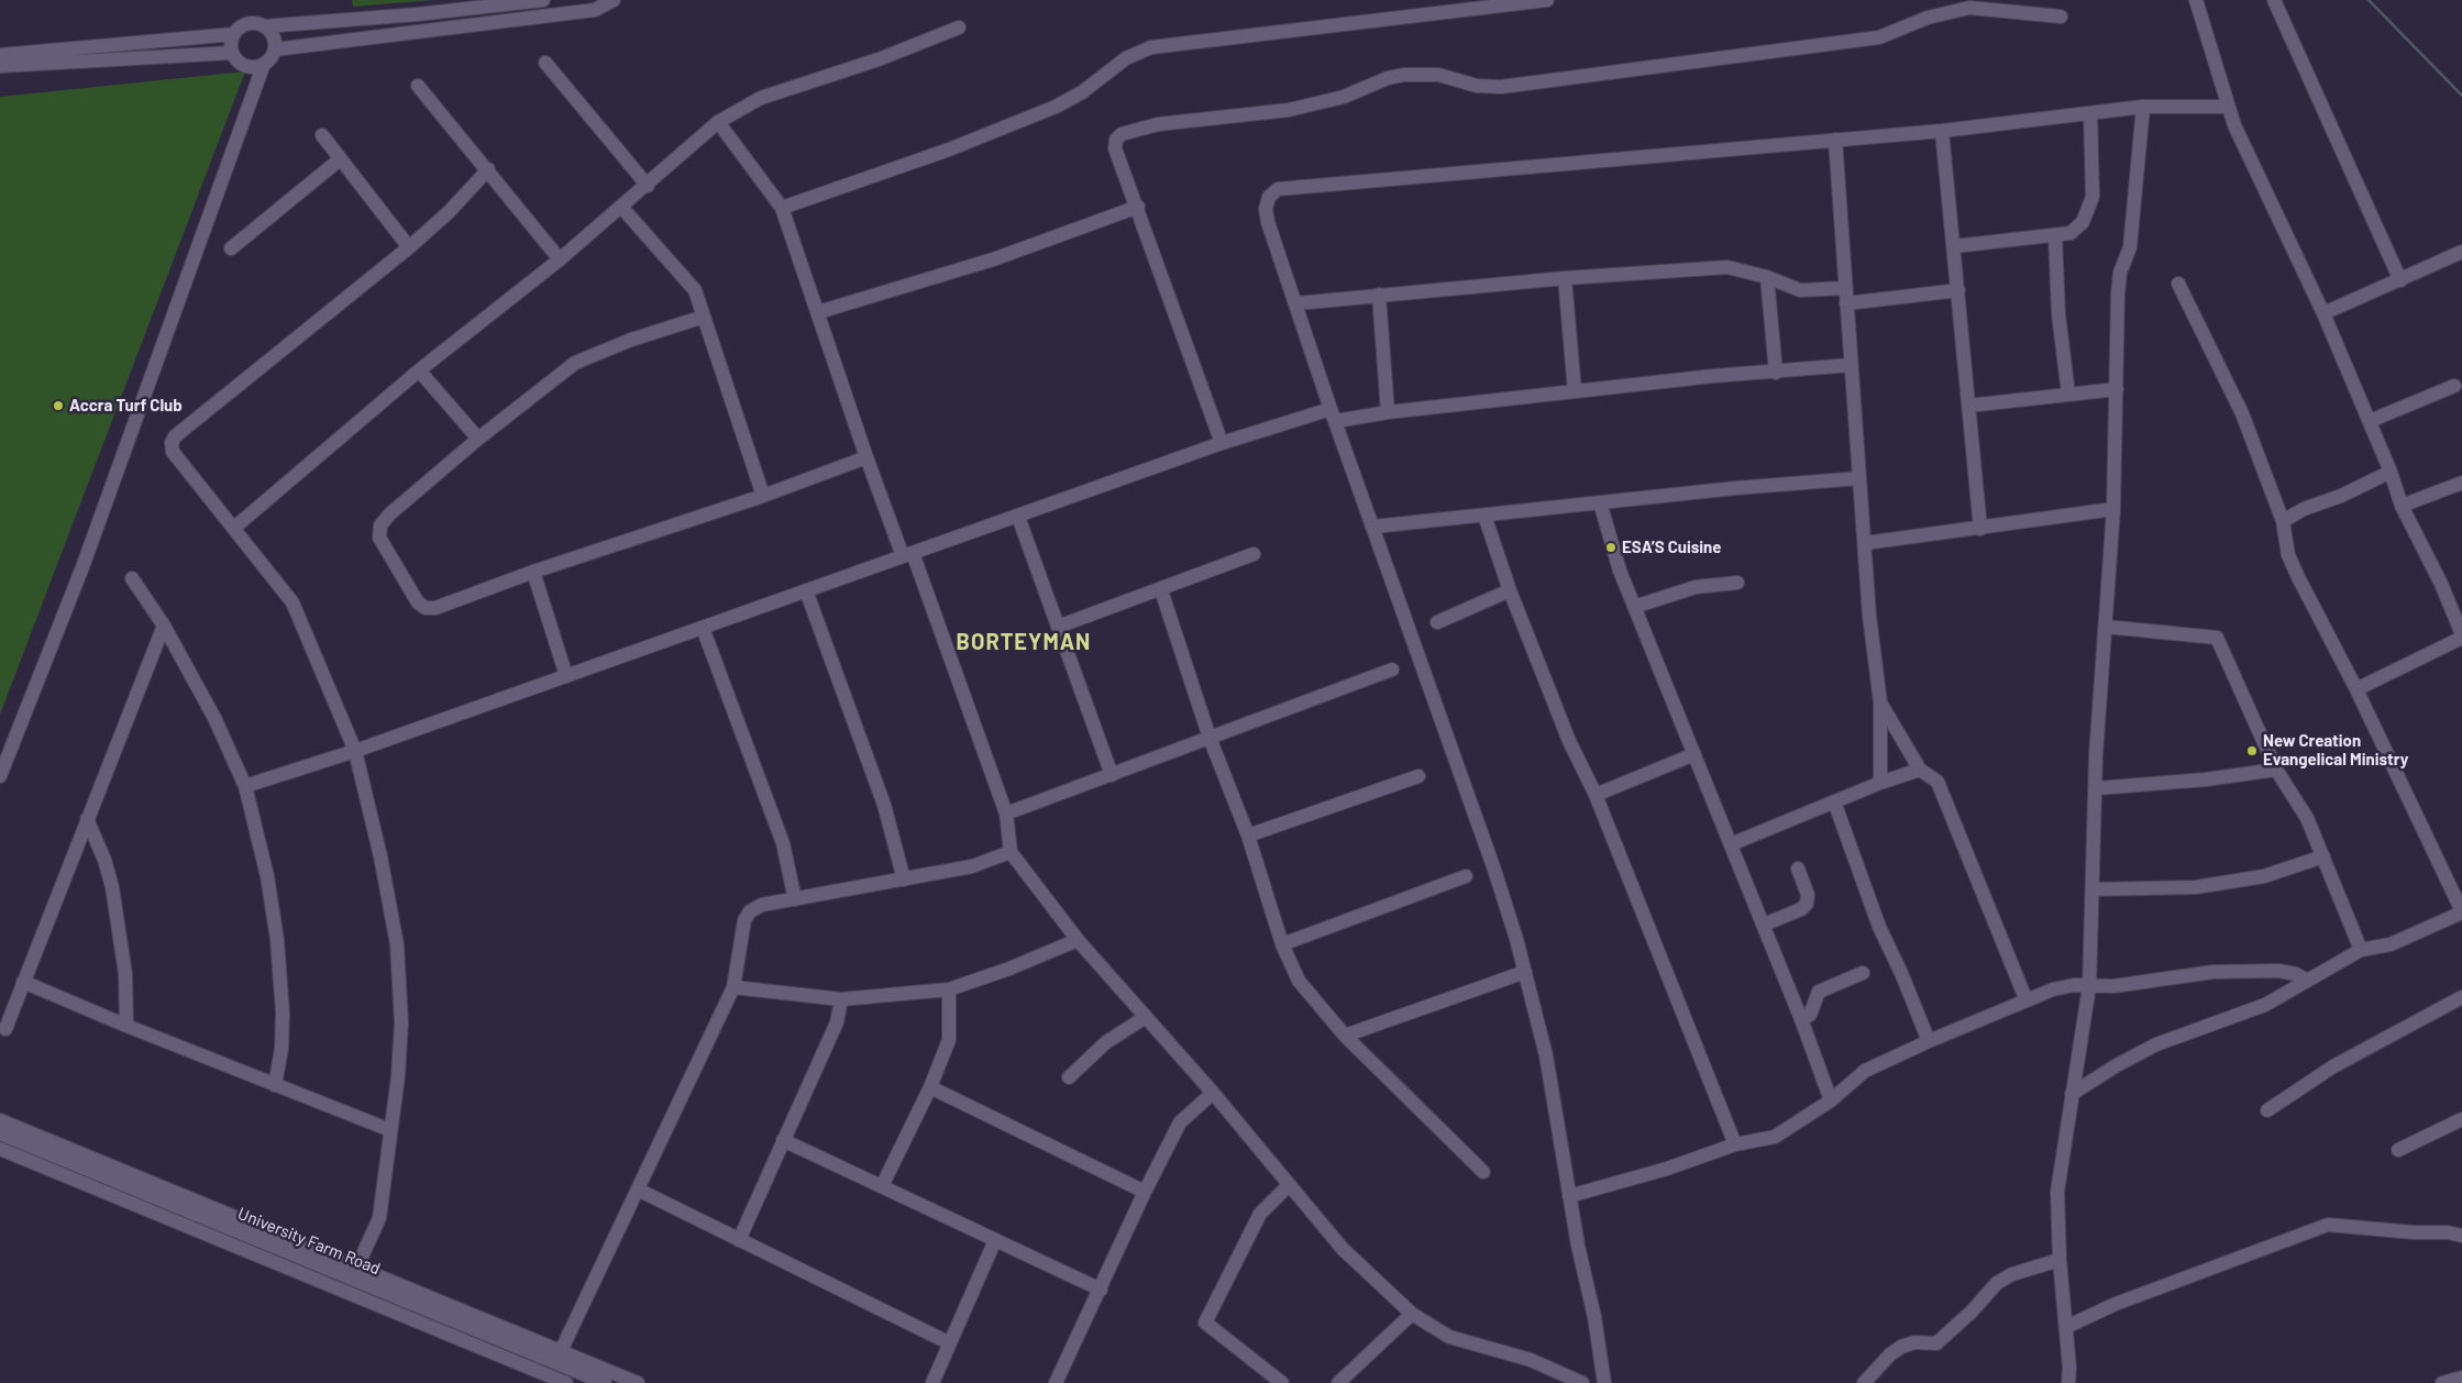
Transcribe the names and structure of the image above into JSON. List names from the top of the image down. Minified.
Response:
{"streets":{"street":["University Farm Road"]},"districts":["BORTEYMAN"],"places":["Accra Turf Club","ESA’S Cuisine","New Creation Evangelical Ministry"]}
